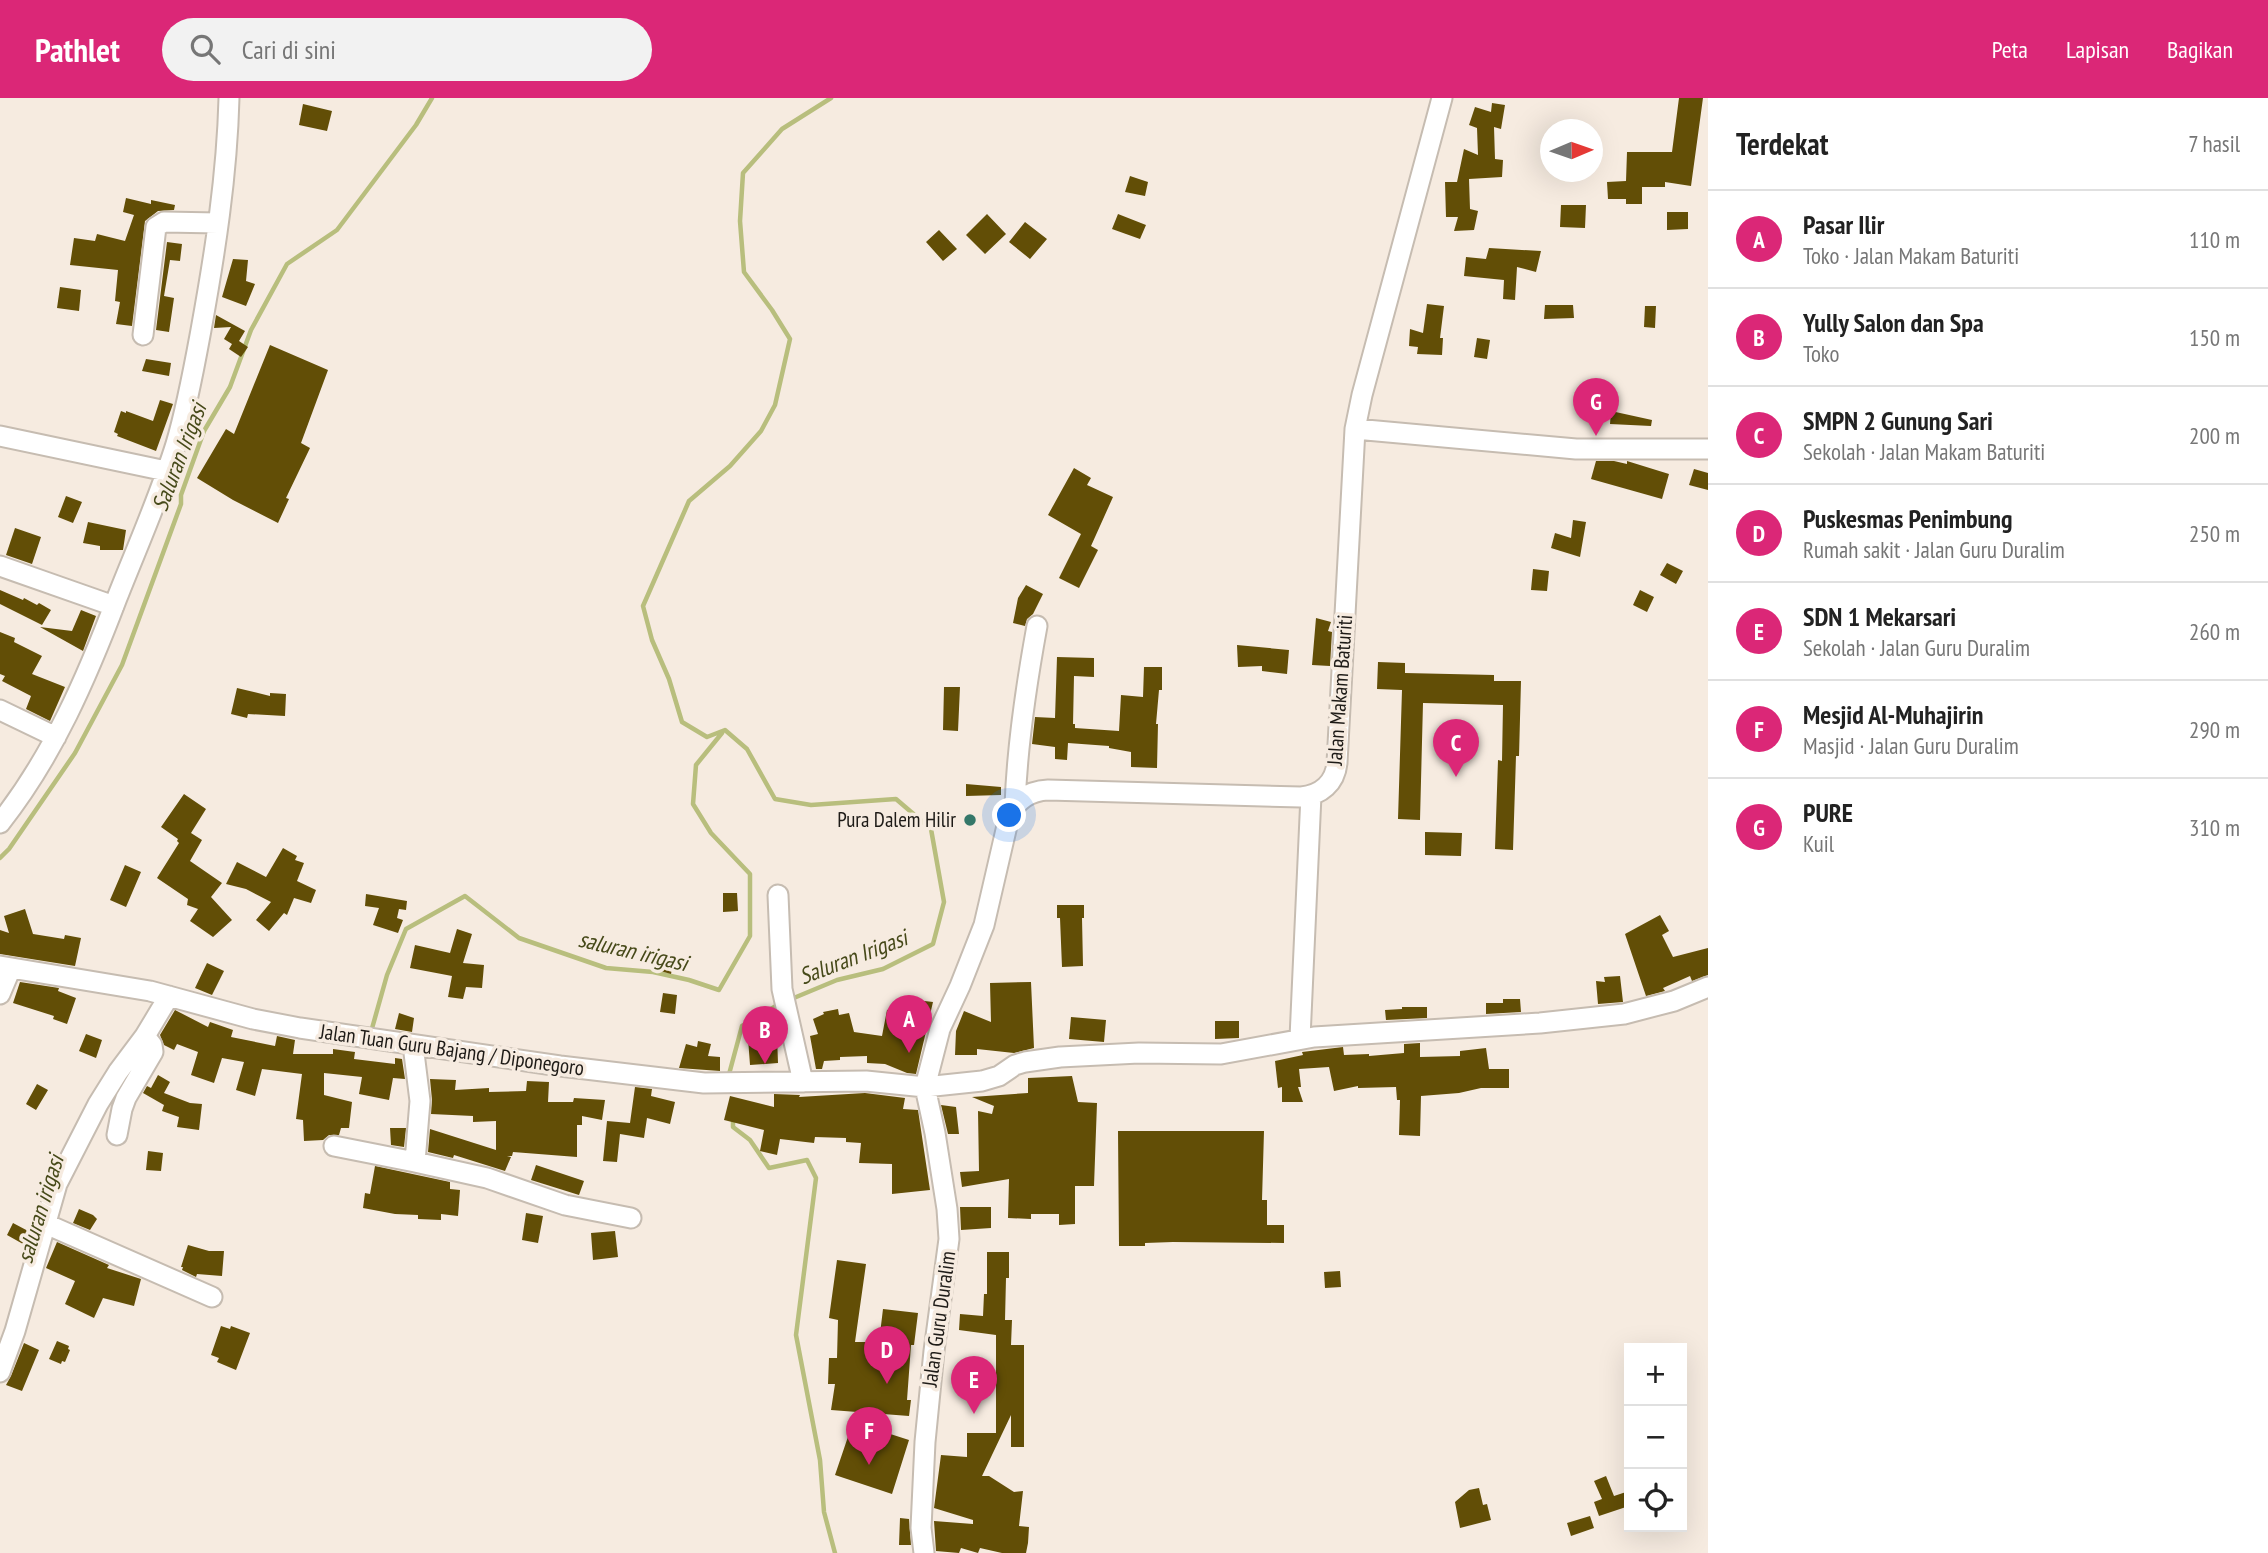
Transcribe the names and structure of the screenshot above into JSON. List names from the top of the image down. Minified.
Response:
{"streets":{"street":["Jalan Makam Baturiti","Jalan Tuan Guru Bajang / Diponegoro","Jalan Guru Duralim"]},"crossings":[["Jalan Tuan Guru Bajang / Diponegoro","Jalan Guru Duralim"]],"water":["Saluran Irigasi","saluran irigasi"],"places":["Pura Dalem Hilir"],"north":"right","page":{"header":"Pathlet","search":"Cari di sini","nav":["Peta","Lapisan","Bagikan"],"heading":["Terdekat","7 hasil"],"list":[{"mark":"A","name":"Pasar Ilir","note":"Toko · Jalan Makam Baturiti","value":"110 m"},{"mark":"B","name":"Yully Salon dan Spa","note":"Toko","value":"150 m"},{"mark":"C","name":"SMPN 2 Gunung Sari","note":"Sekolah · Jalan Makam Baturiti","value":"200 m"},{"mark":"D","name":"Puskesmas Penimbung","note":"Rumah sakit · Jalan Guru Duralim","value":"250 m"},{"mark":"E","name":"SDN 1 Mekarsari","note":"Sekolah · Jalan Guru Duralim","value":"260 m"},{"mark":"F","name":"Mesjid Al-Muhajirin","note":"Masjid · Jalan Guru Duralim","value":"290 m"},{"mark":"G","name":"PURE","note":"Kuil","value":"310 m"}],"pins":["G","C","A","B","D","E","F"],"map_buttons":["+","−"]}}
